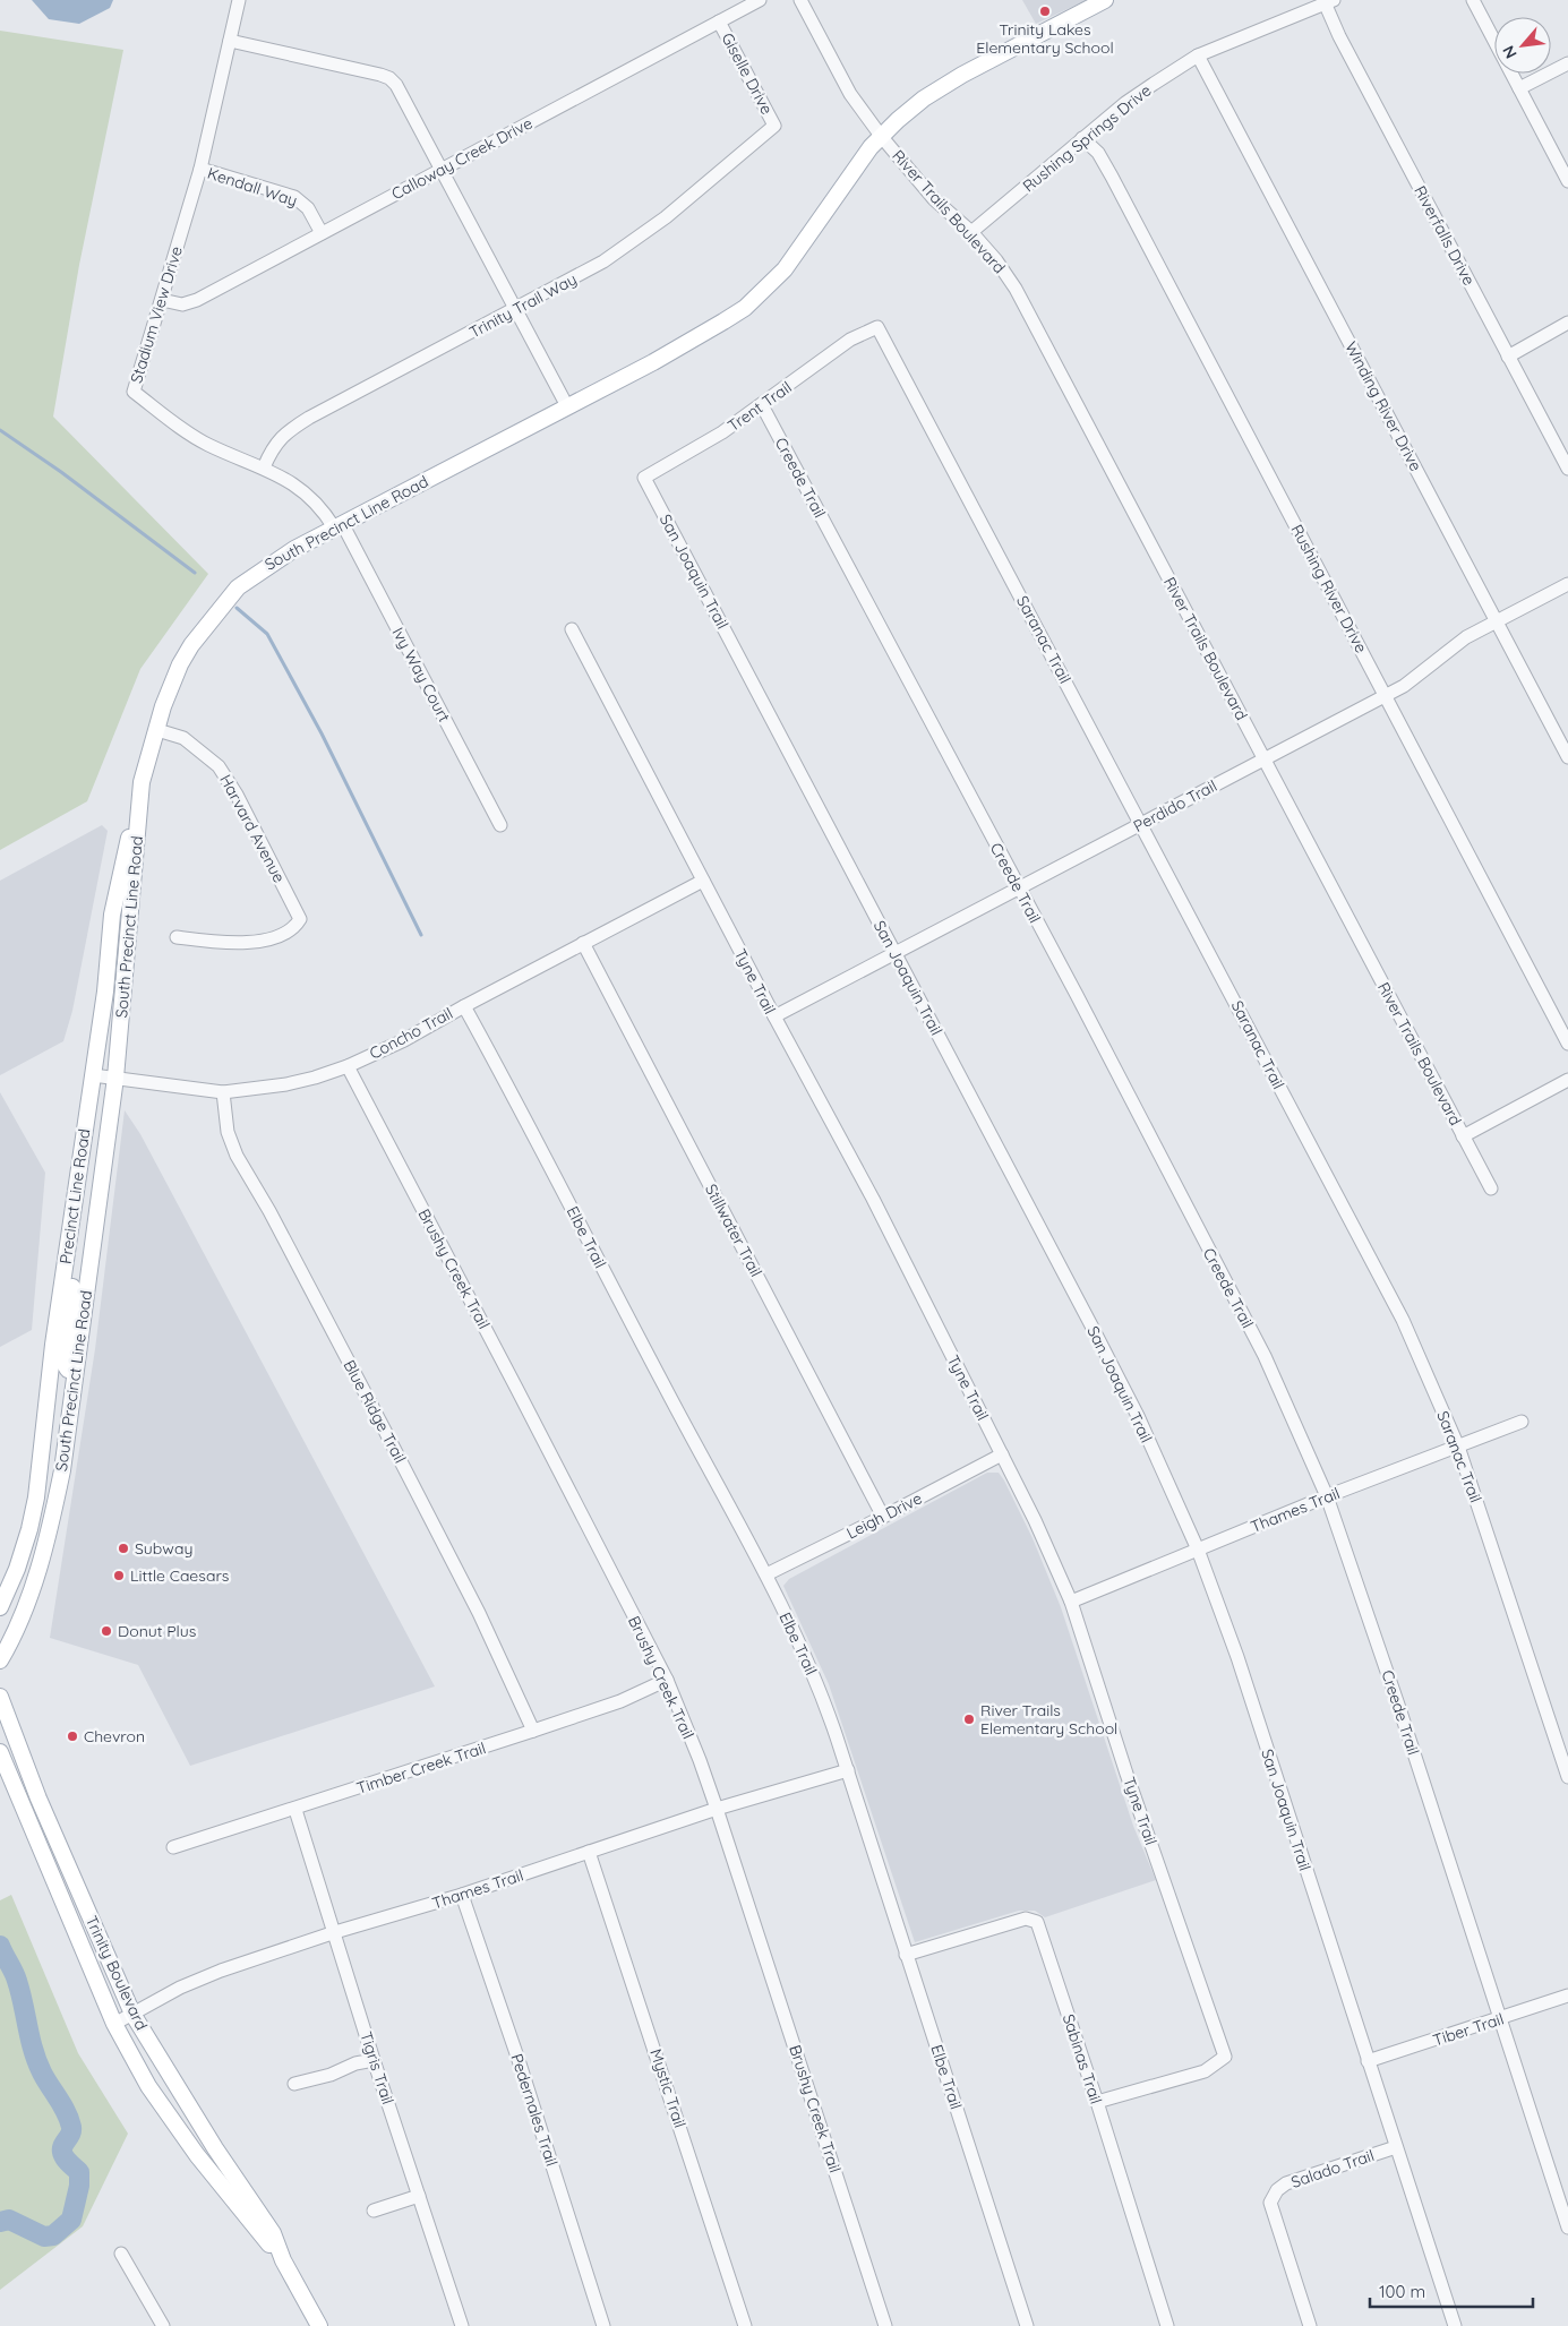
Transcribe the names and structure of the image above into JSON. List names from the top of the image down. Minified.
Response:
{"streets":{"main road":["South Precinct Line Road","Precinct Line Road","Trinity Boulevard"],"street":["Giselle Drive","Rushing Springs Drive","Calloway Creek Drive","Kendall Way","River Trails Boulevard","Riverfalls Drive","Trinity Trail Way","Stadium View Drive","Trent Trail","Winding River Drive","Creede Trail","San Joaquin Trail","Rushing River Drive","Saranac Trail","Ivy Way Court","Perdido Trail","Harvard Avenue","Tyne Trail","Concho Trail","Stillwater Trail","Elbe Trail","Brushy Creek Trail","Blue Ridge Trail","Thames Trail","Leigh Drive","Timber Creek Trail","Tiber Trail","Sabinas Trail","Tigris Trail","Mystic Trail","Pedernales Trail","Salado Trail"]},"crossings":[["Giselle Drive","Calloway Creek Drive"],["Giselle Drive","Trinity Trail Way"],["Rushing Springs Drive","River Trails Boulevard"],["Rushing Springs Drive","Riverfalls Drive"],["Rushing Springs Drive","Winding River Drive"],["Rushing Springs Drive","Rushing River Drive"],["Calloway Creek Drive","Kendall Way"],["Calloway Creek Drive","Stadium View Drive"],["Kendall Way","Stadium View Drive"],["River Trails Boulevard","South Precinct Line Road"],["River Trails Boulevard","Perdido Trail"],["Trinity Trail Way","Stadium View Drive"],["Stadium View Drive","South Precinct Line Road"],["Stadium View Drive","Ivy Way Court"],["Trent Trail","Creede Trail"],["Trent Trail","San Joaquin Trail"],["Trent Trail","Saranac Trail"],["Winding River Drive","Perdido Trail"],["Creede Trail","Perdido Trail"],["Creede Trail","Thames Trail"],["Creede Trail","Tiber Trail"],["South Precinct Line Road","Ivy Way Court"],["South Precinct Line Road","Harvard Avenue"],["South Precinct Line Road","Concho Trail"],["South Precinct Line Road","Precinct Line Road"],["San Joaquin Trail","Perdido Trail"],["San Joaquin Trail","Thames Trail"],["San Joaquin Trail","Tiber Trail"],["San Joaquin Trail","Salado Trail"],["Rushing River Drive","Perdido Trail"],["Saranac Trail","Perdido Trail"],["Saranac Trail","Thames Trail"],["Perdido Trail","Tyne Trail"],["Tyne Trail","Concho Trail"],["Tyne Trail","Thames Trail"],["Tyne Trail","Leigh Drive"],["Tyne Trail","Sabinas Trail"],["Concho Trail","Precinct Line Road"],["Concho Trail","Stillwater Trail"],["Concho Trail","Elbe Trail"],["Concho Trail","Brushy Creek Trail"],["Concho Trail","Blue Ridge Trail"],["Stillwater Trail","Leigh Drive"],["Elbe Trail","Thames Trail"],["Elbe Trail","Leigh Drive"],["Elbe Trail","Sabinas Trail"],["Brushy Creek Trail","Thames Trail"],["Brushy Creek Trail","Timber Creek Trail"],["Blue Ridge Trail","Timber Creek Trail"],["Thames Trail","Trinity Boulevard"],["Thames Trail","Tigris Trail"],["Thames Trail","Mystic Trail"],["Thames Trail","Pedernales Trail"],["Timber Creek Trail","Tigris Trail"]],"places":["Trinity Lakes Elementary School","Subway","Little Caesars","Donut Plus","River Trails Elementary School","Chevron"],"scale_bar":"100 m","north":"bottom left"}
